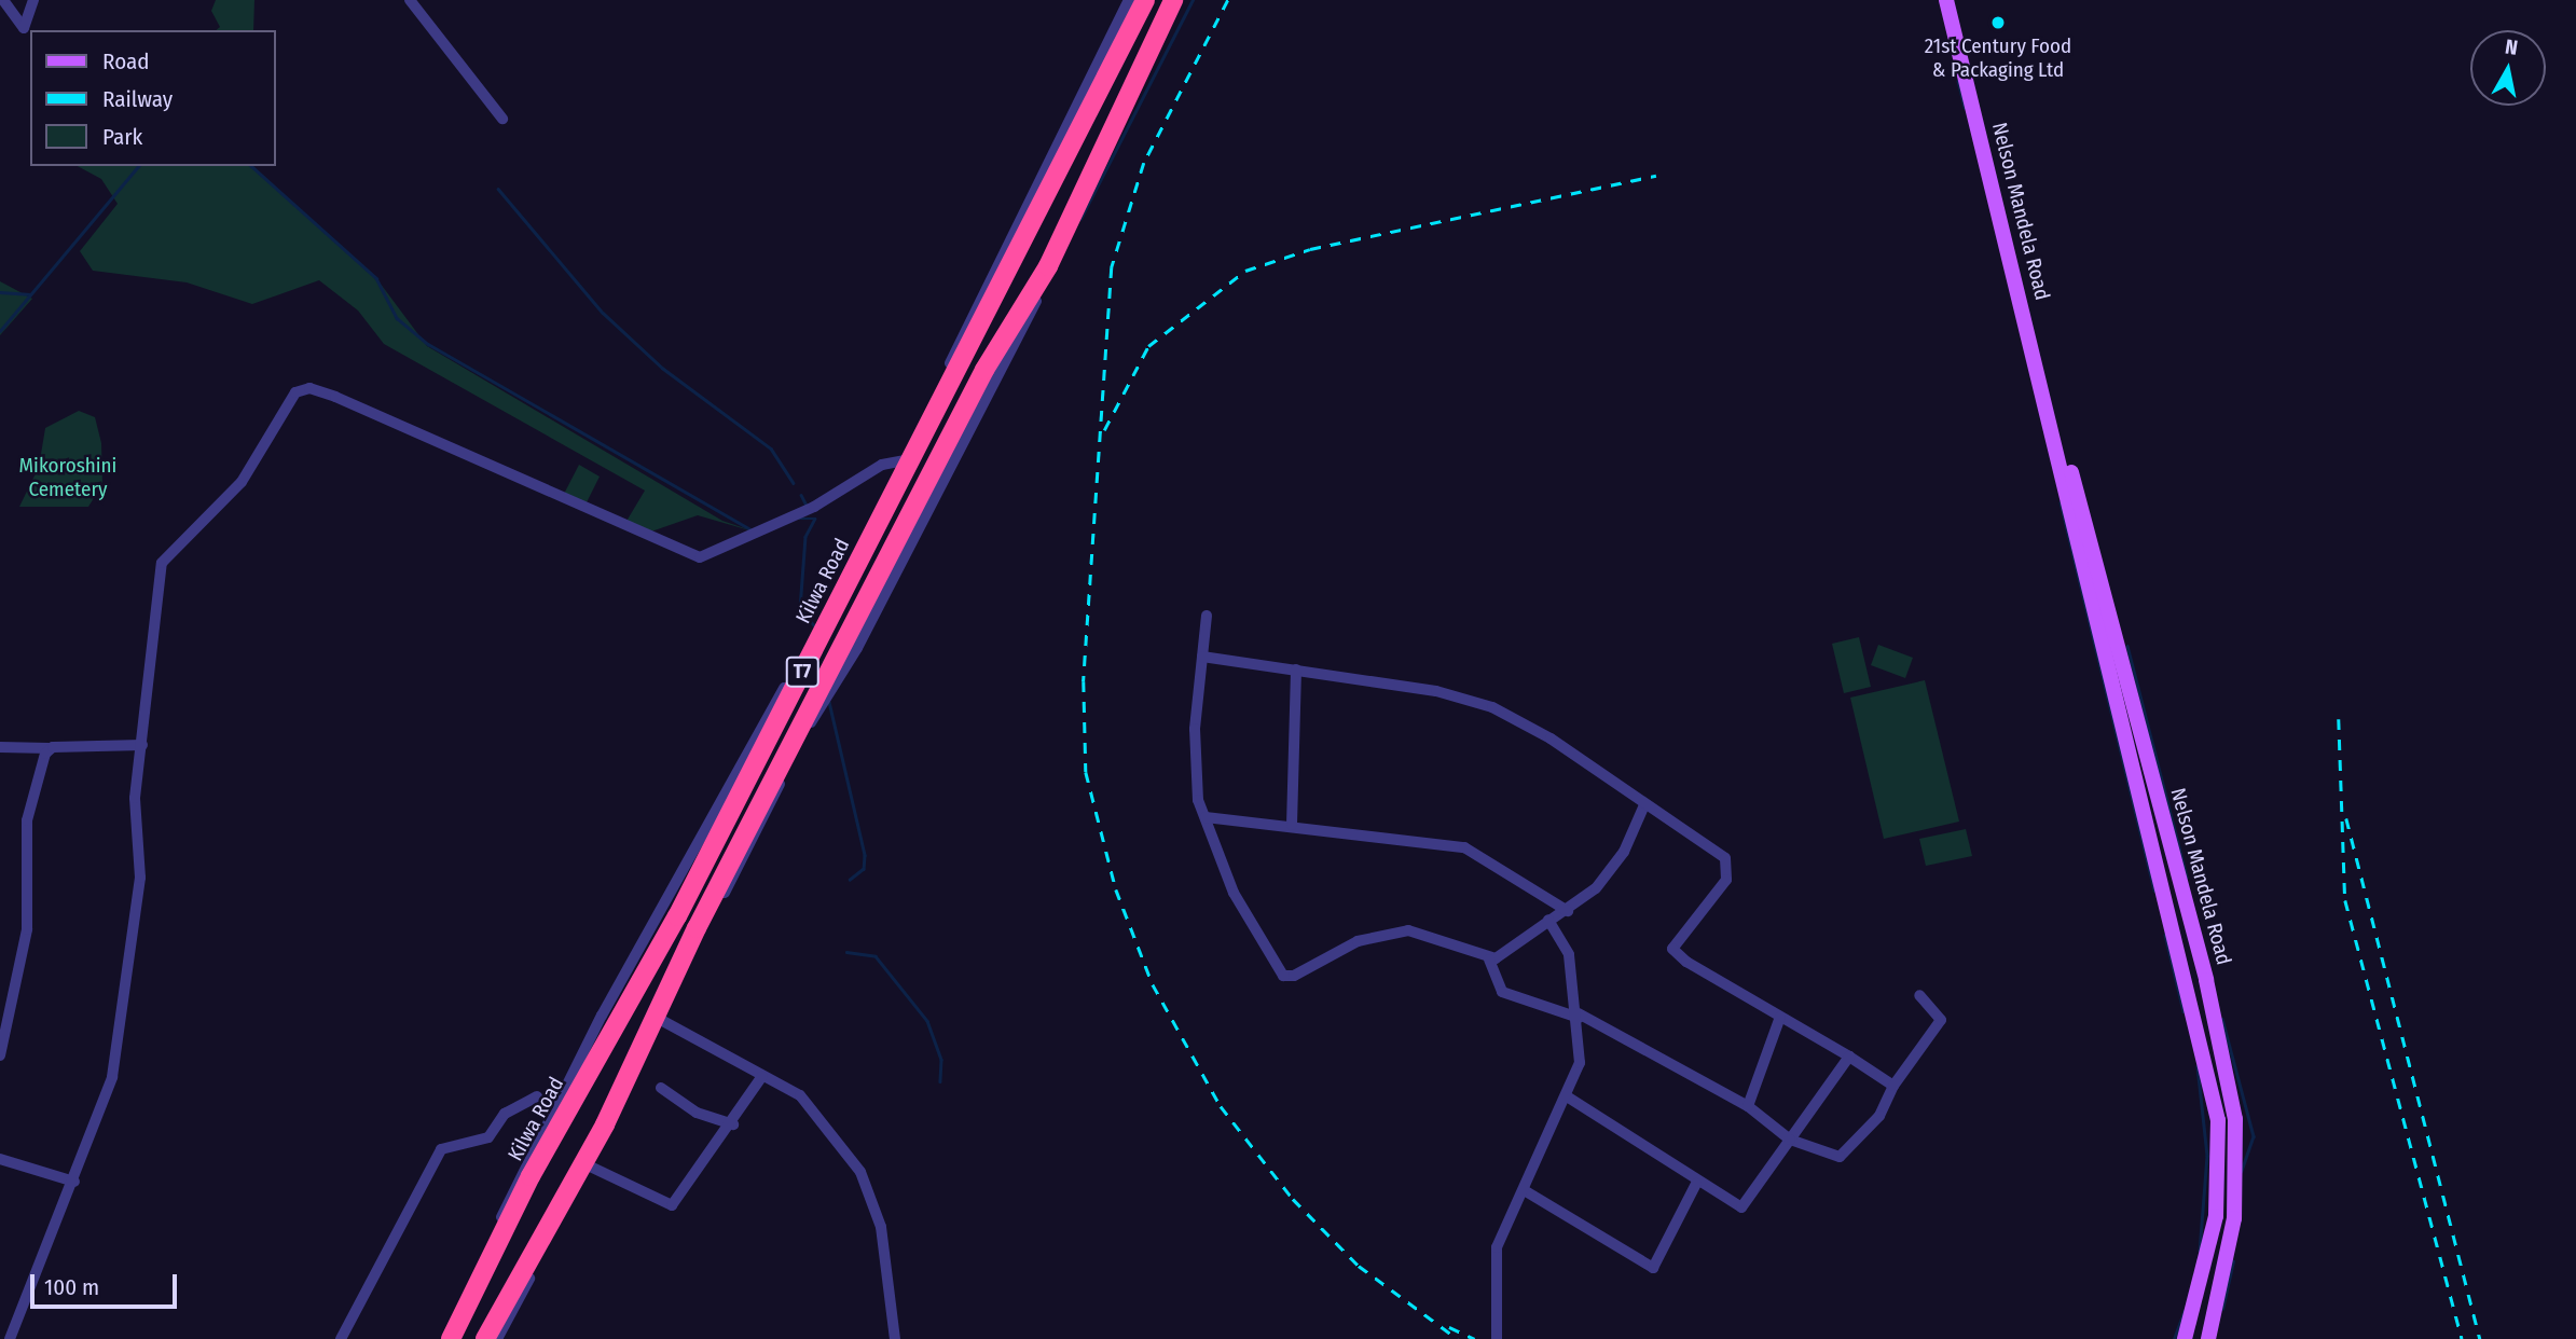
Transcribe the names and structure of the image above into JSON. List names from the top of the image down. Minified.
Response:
{"streets":{"highway":["Kilwa Road","T7"],"main road":["Nelson Mandela Road"]},"parks":["Mikoroshini Cemetery"],"places":["21st Century Food & Packaging Ltd"],"legend":["Road","Railway","Park"],"scale_bar":"100 m","north":"top"}
